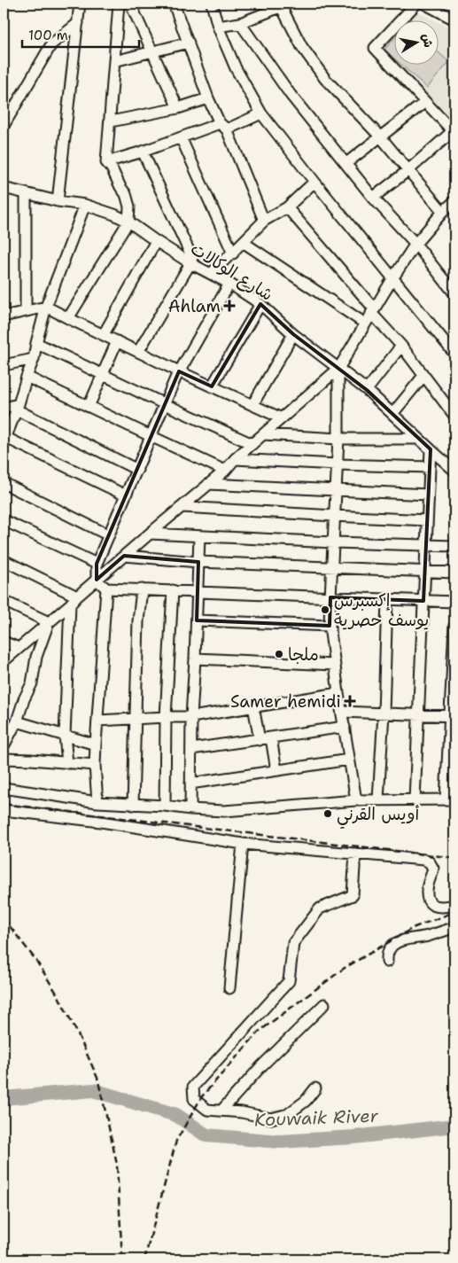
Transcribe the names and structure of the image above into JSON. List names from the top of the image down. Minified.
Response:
{"streets":{"street":["شارع الوكالات"]},"water":["Kouwaik River"],"places":{"health":["Ahlam","Samer hemidi"],"other":["إكسبرس يوسف حصرية","ملجا","أويس القرني"]},"scale_bar":"100 m","north":"right"}
